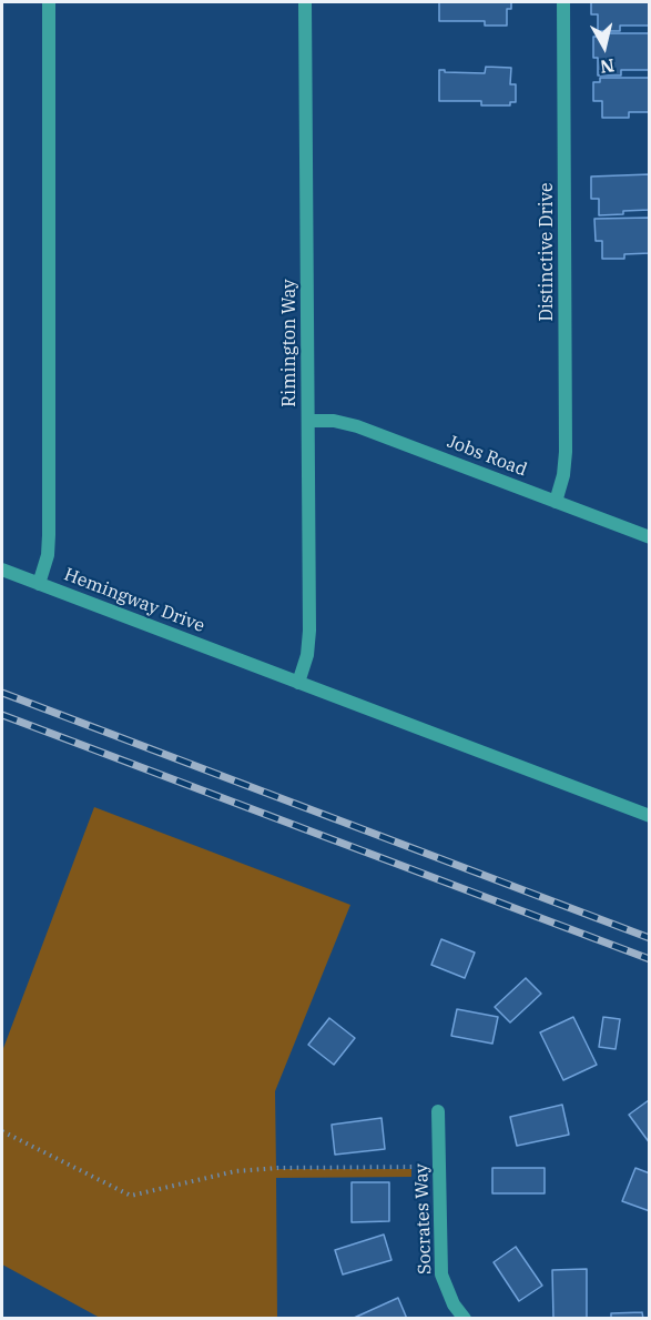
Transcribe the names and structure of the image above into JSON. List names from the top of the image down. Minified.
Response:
{"streets":{"street":["Distinctive Drive","Rimington Way","Jobs Road","Hemingway Drive","Socrates Way"]},"crossings":[["Distinctive Drive","Jobs Road"],["Rimington Way","Jobs Road"],["Rimington Way","Hemingway Drive"]],"north":"bottom"}
